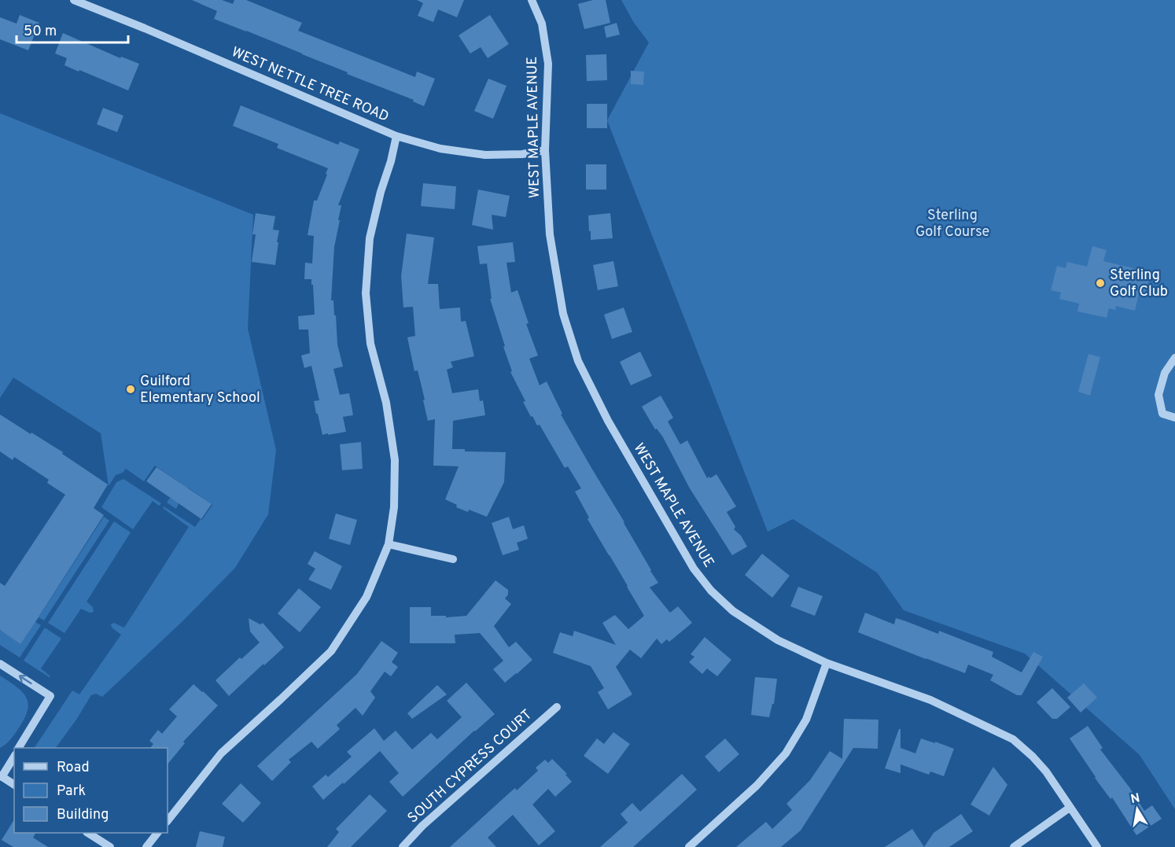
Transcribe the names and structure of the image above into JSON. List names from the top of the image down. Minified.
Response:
{"streets":{"street":["WEST NETTLE TREE ROAD","WEST MAPLE AVENUE","SOUTH CYPRESS COURT"]},"crossings":[["WEST NETTLE TREE ROAD","WEST MAPLE AVENUE"]],"parks":["Sterling Golf Course"],"places":["Sterling Golf Club","Guilford Elementary School"],"legend":["Road","Park","Building"],"scale_bar":"50 m","north":"top"}
